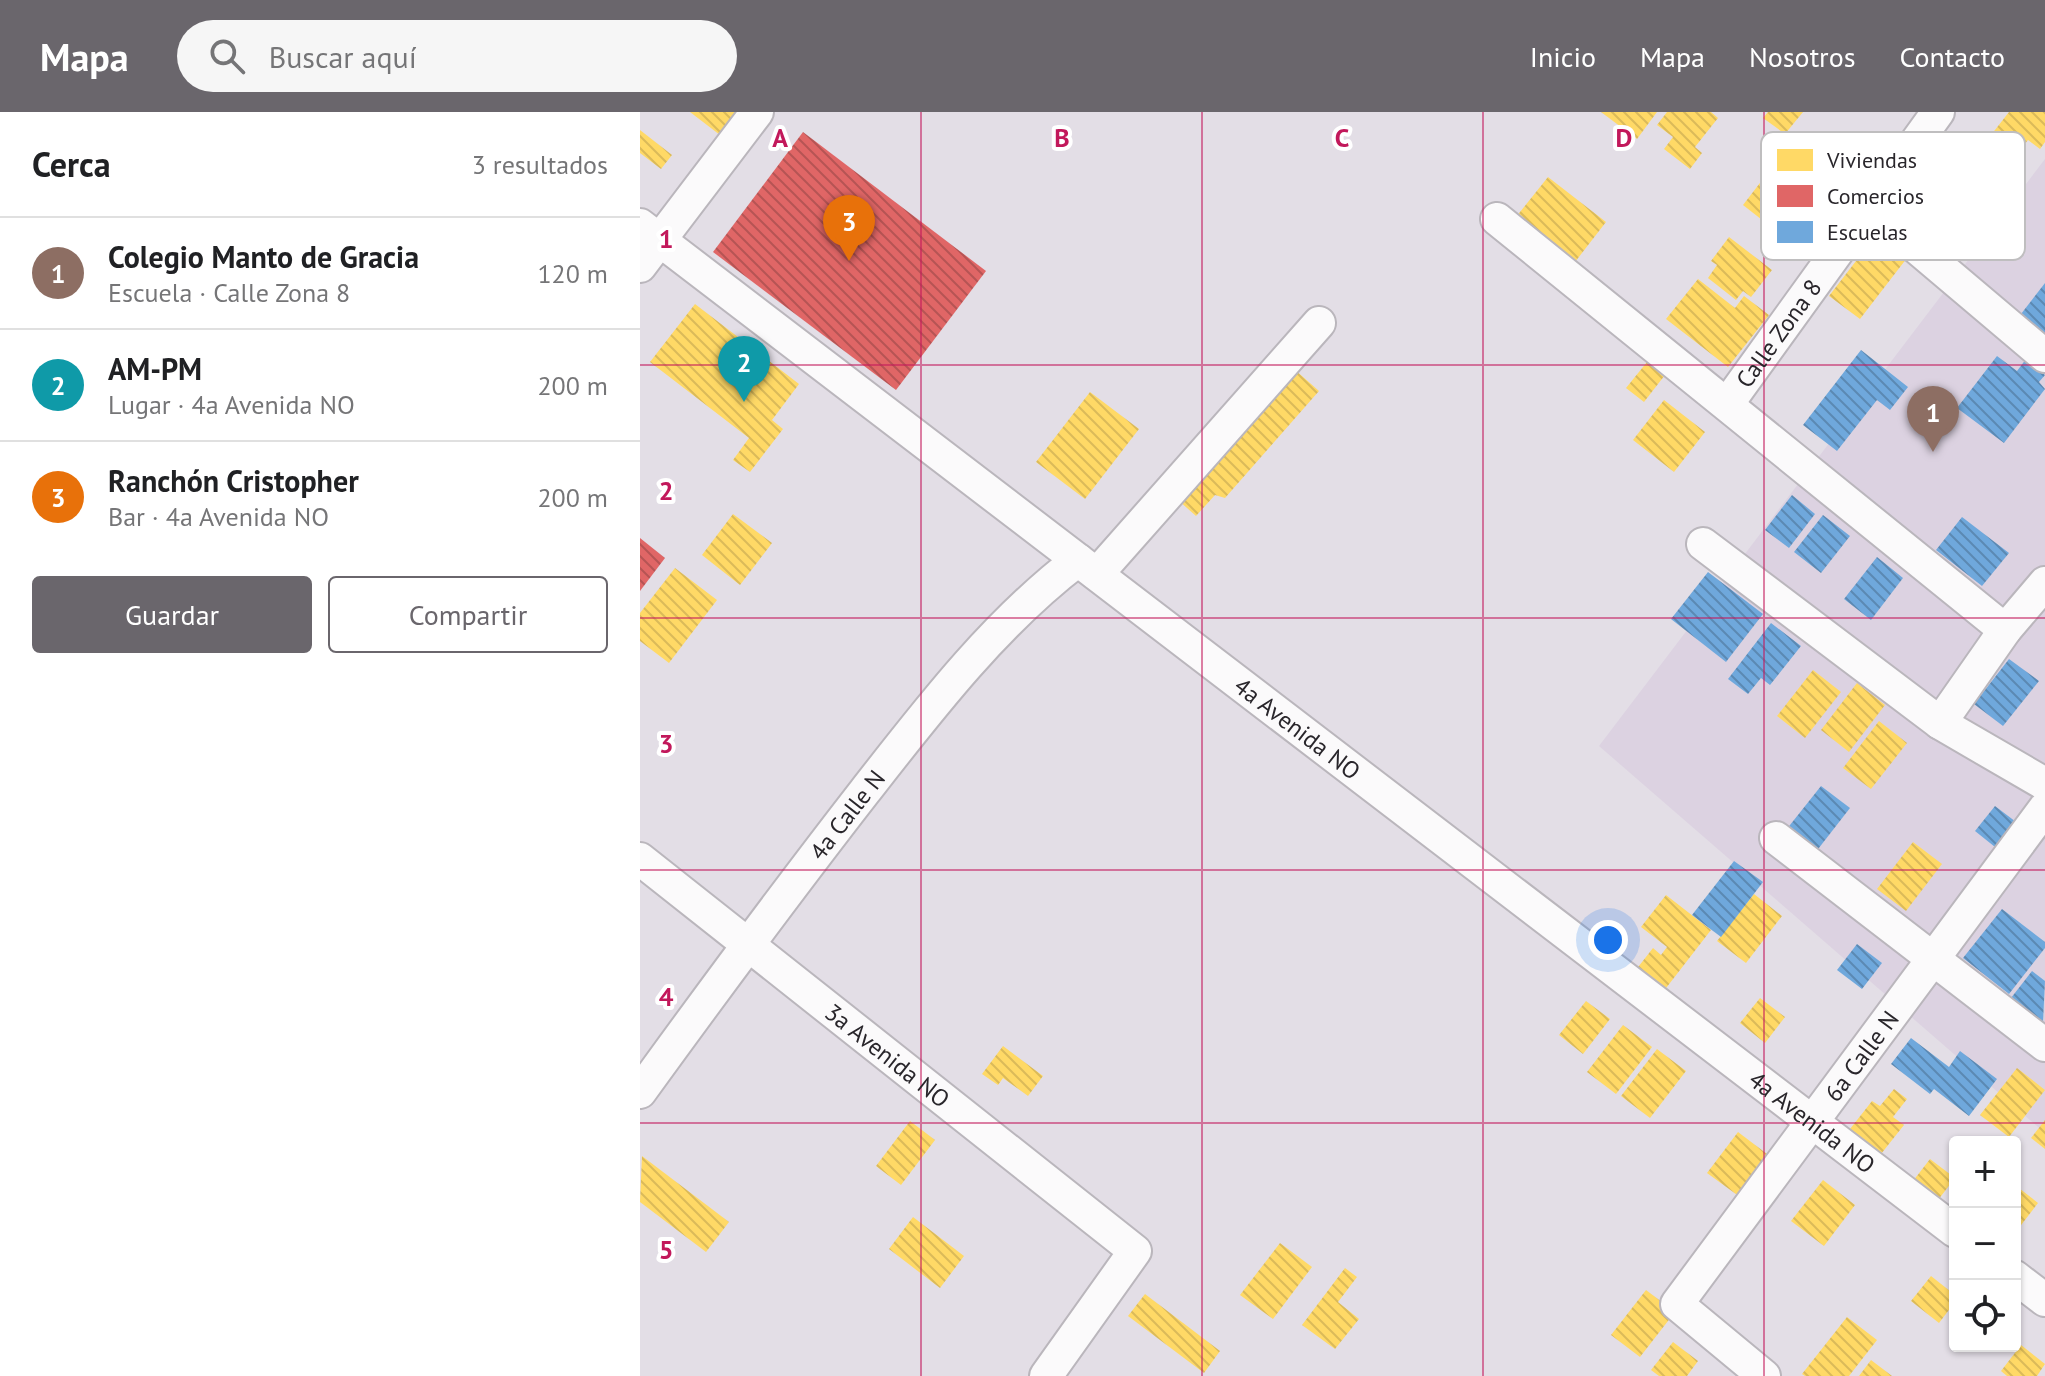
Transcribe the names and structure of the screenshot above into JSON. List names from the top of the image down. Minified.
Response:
{"streets":{"street":["Calle Zona 8","4a Avenida NO","4a Calle N","3a Avenida NO","6a Calle N"]},"crossings":[["4a Avenida NO","4a Calle N"],["4a Avenida NO","6a Calle N"],["4a Calle N","3a Avenida NO"]],"legend":["Viviendas","Comercios","Escuelas"],"page":{"header":"Mapa","search":"Buscar aquí","nav":["Inicio","Mapa","Nosotros","Contacto"],"heading":["Cerca","3 resultados"],"pins":["3","2","1"],"list":[{"mark":"1","name":"Colegio Manto de Gracia","note":"Escuela · Calle Zona 8","value":"120 m"},{"mark":"2","name":"AM-PM","note":"Lugar · 4a Avenida NO","value":"200 m"},{"mark":"3","name":"Ranchón Cristopher","note":"Bar · 4a Avenida NO","value":"200 m"}],"buttons":["Guardar","Compartir"],"map_buttons":["+","−"]},"grid":{"columns":["A","B","C","D"],"rows":["1","2","3","4","5"]}}
